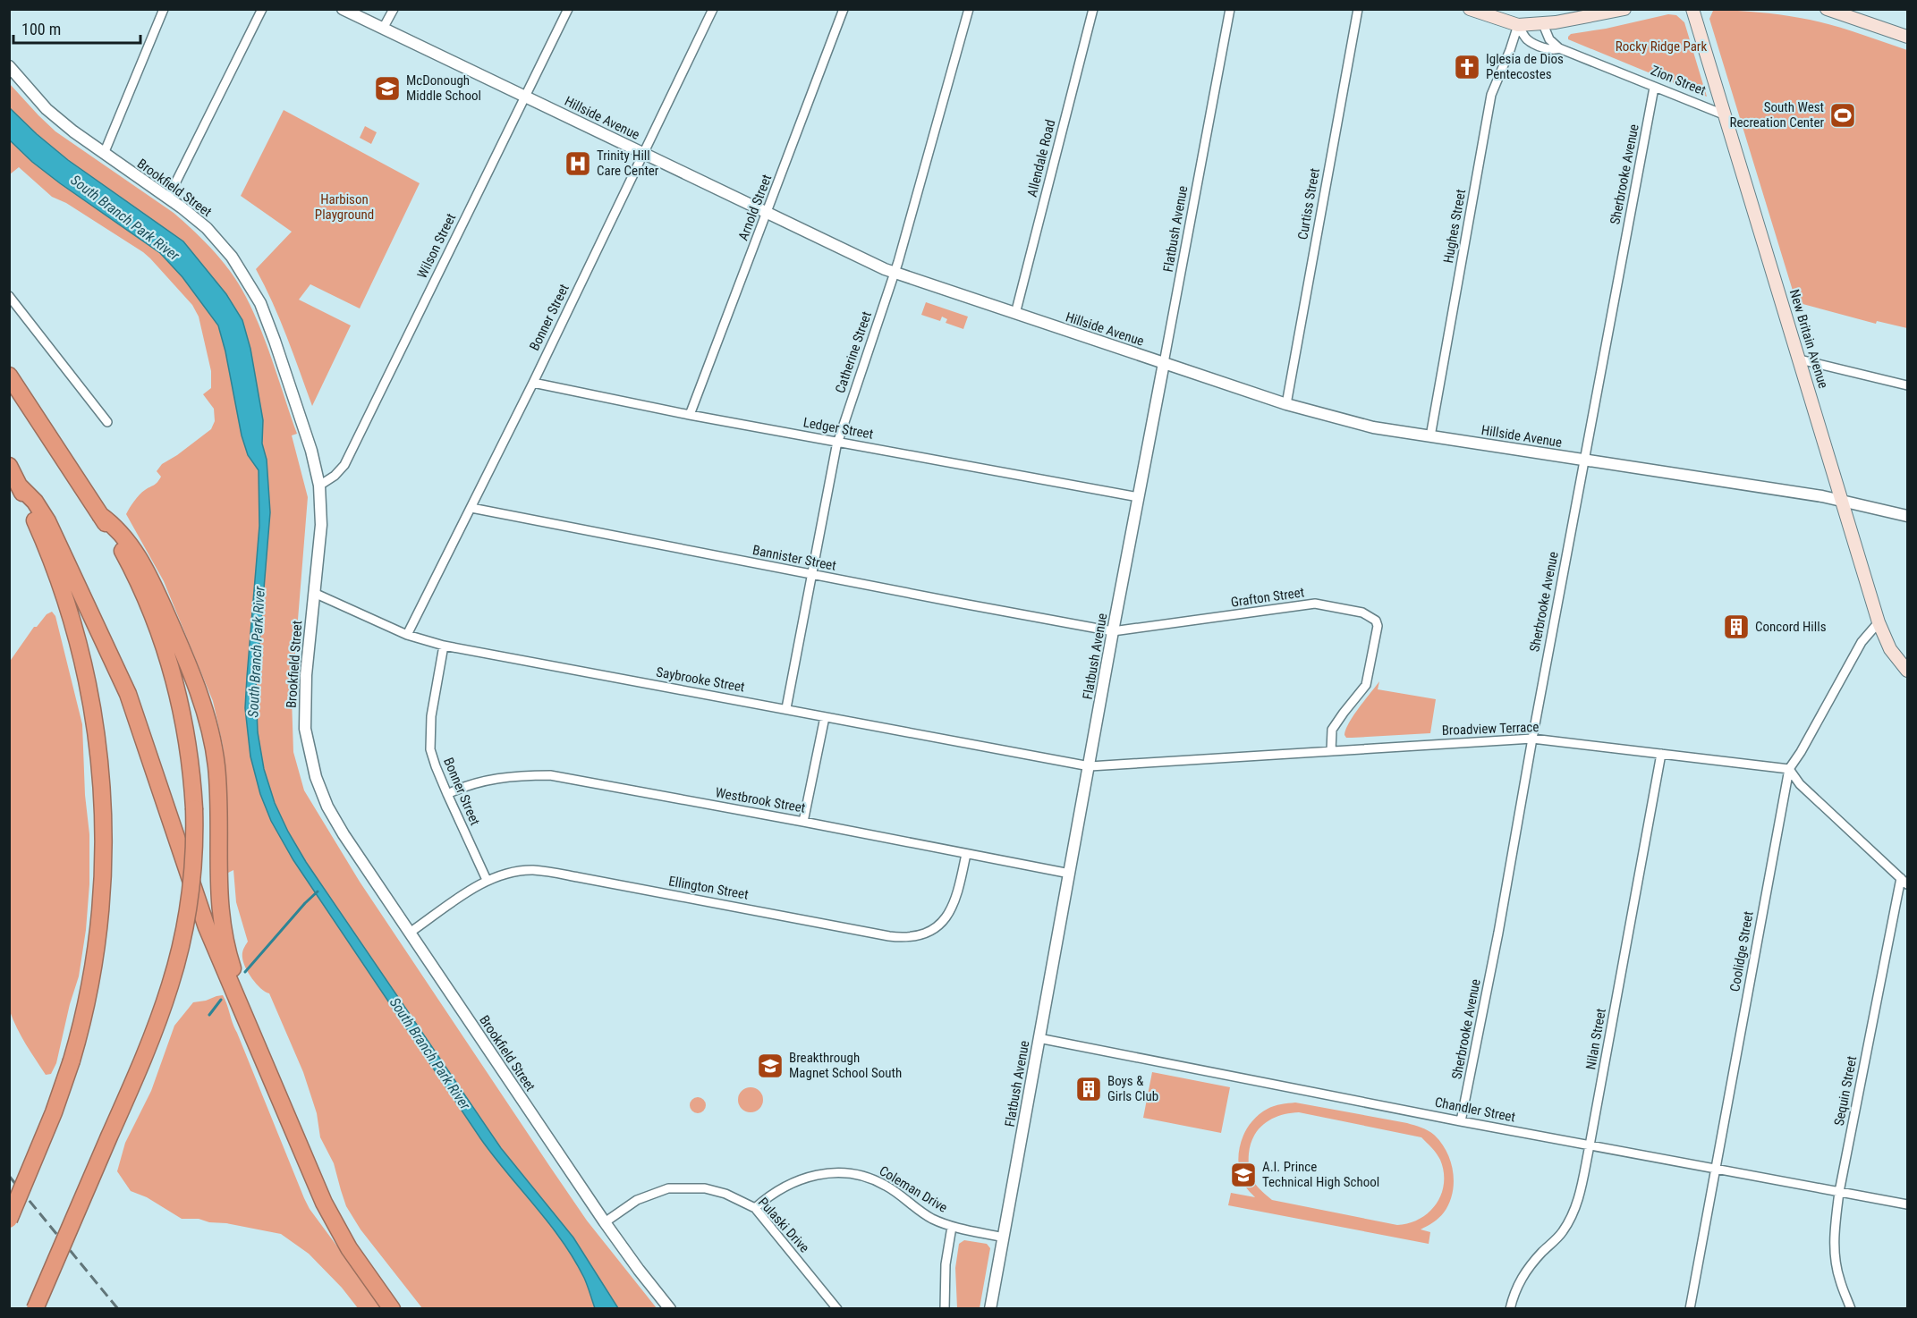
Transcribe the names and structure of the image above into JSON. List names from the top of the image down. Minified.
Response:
{"streets":{"main road":["New Britain Avenue"],"street":["Zion Street","Hillside Avenue","Allendale Road","Sherbrooke Avenue","Brookfield Street","Curtiss Street","Arnold Street","Hughes Street","Flatbush Avenue","Wilson Street","Bonner Street","Catherine Street","Ledger Street","Bannister Street","Grafton Street","Saybrooke Street","Broadview Terrace","Westbrook Street","Ellington Street","Coolidge Street","Nilan Street","Sequin Street","Chandler Street","Coleman Drive","Pulaski Drive"]},"crossings":[["Zion Street","Sherbrooke Avenue"],["Zion Street","Hughes Street"],["Zion Street","New Britain Avenue"],["Hillside Avenue","Allendale Road"],["Hillside Avenue","Sherbrooke Avenue"],["Hillside Avenue","Curtiss Street"],["Hillside Avenue","Arnold Street"],["Hillside Avenue","Hughes Street"],["Hillside Avenue","Flatbush Avenue"],["Hillside Avenue","Wilson Street"],["Hillside Avenue","Bonner Street"],["Hillside Avenue","New Britain Avenue"],["Hillside Avenue","Catherine Street"],["Sherbrooke Avenue","Broadview Terrace"],["Sherbrooke Avenue","Chandler Street"],["Brookfield Street","Wilson Street"],["Brookfield Street","Saybrooke Street"],["Brookfield Street","Ellington Street"],["Brookfield Street","Pulaski Drive"],["Arnold Street","Ledger Street"],["Flatbush Avenue","Ledger Street"],["Flatbush Avenue","Bannister Street"],["Flatbush Avenue","Grafton Street"],["Flatbush Avenue","Saybrooke Street"],["Flatbush Avenue","Broadview Terrace"],["Flatbush Avenue","Westbrook Street"],["Flatbush Avenue","Chandler Street"],["Flatbush Avenue","Coleman Drive"],["Bonner Street","Ledger Street"],["Bonner Street","Bannister Street"],["Bonner Street","Saybrooke Street"],["Bonner Street","Westbrook Street"],["Bonner Street","Ellington Street"],["New Britain Avenue","Coolidge Street"],["Catherine Street","Ledger Street"],["Catherine Street","Bannister Street"],["Catherine Street","Saybrooke Street"],["Bannister Street","Grafton Street"],["Grafton Street","Broadview Terrace"],["Saybrooke Street","Broadview Terrace"],["Broadview Terrace","Coolidge Street"],["Broadview Terrace","Nilan Street"],["Westbrook Street","Ellington Street"],["Coolidge Street","Chandler Street"],["Nilan Street","Chandler Street"],["Sequin Street","Chandler Street"],["Coleman Drive","Pulaski Drive"]],"water":["South Branch Park River"],"parks":["Rocky Ridge Park","Harbison Playground"],"places":{"church":["Iglesia de Dios Pentecostes"],"school or university":["McDonough Middle School","Breakthrough Magnet School South","A.I. Prince Technical High School"],"sports":["South West Recreation Center"],"hospital":["Trinity Hill Care Center"],"building":["Concord Hills","Boys & Girls Club"]},"scale_bar":"100 m"}
